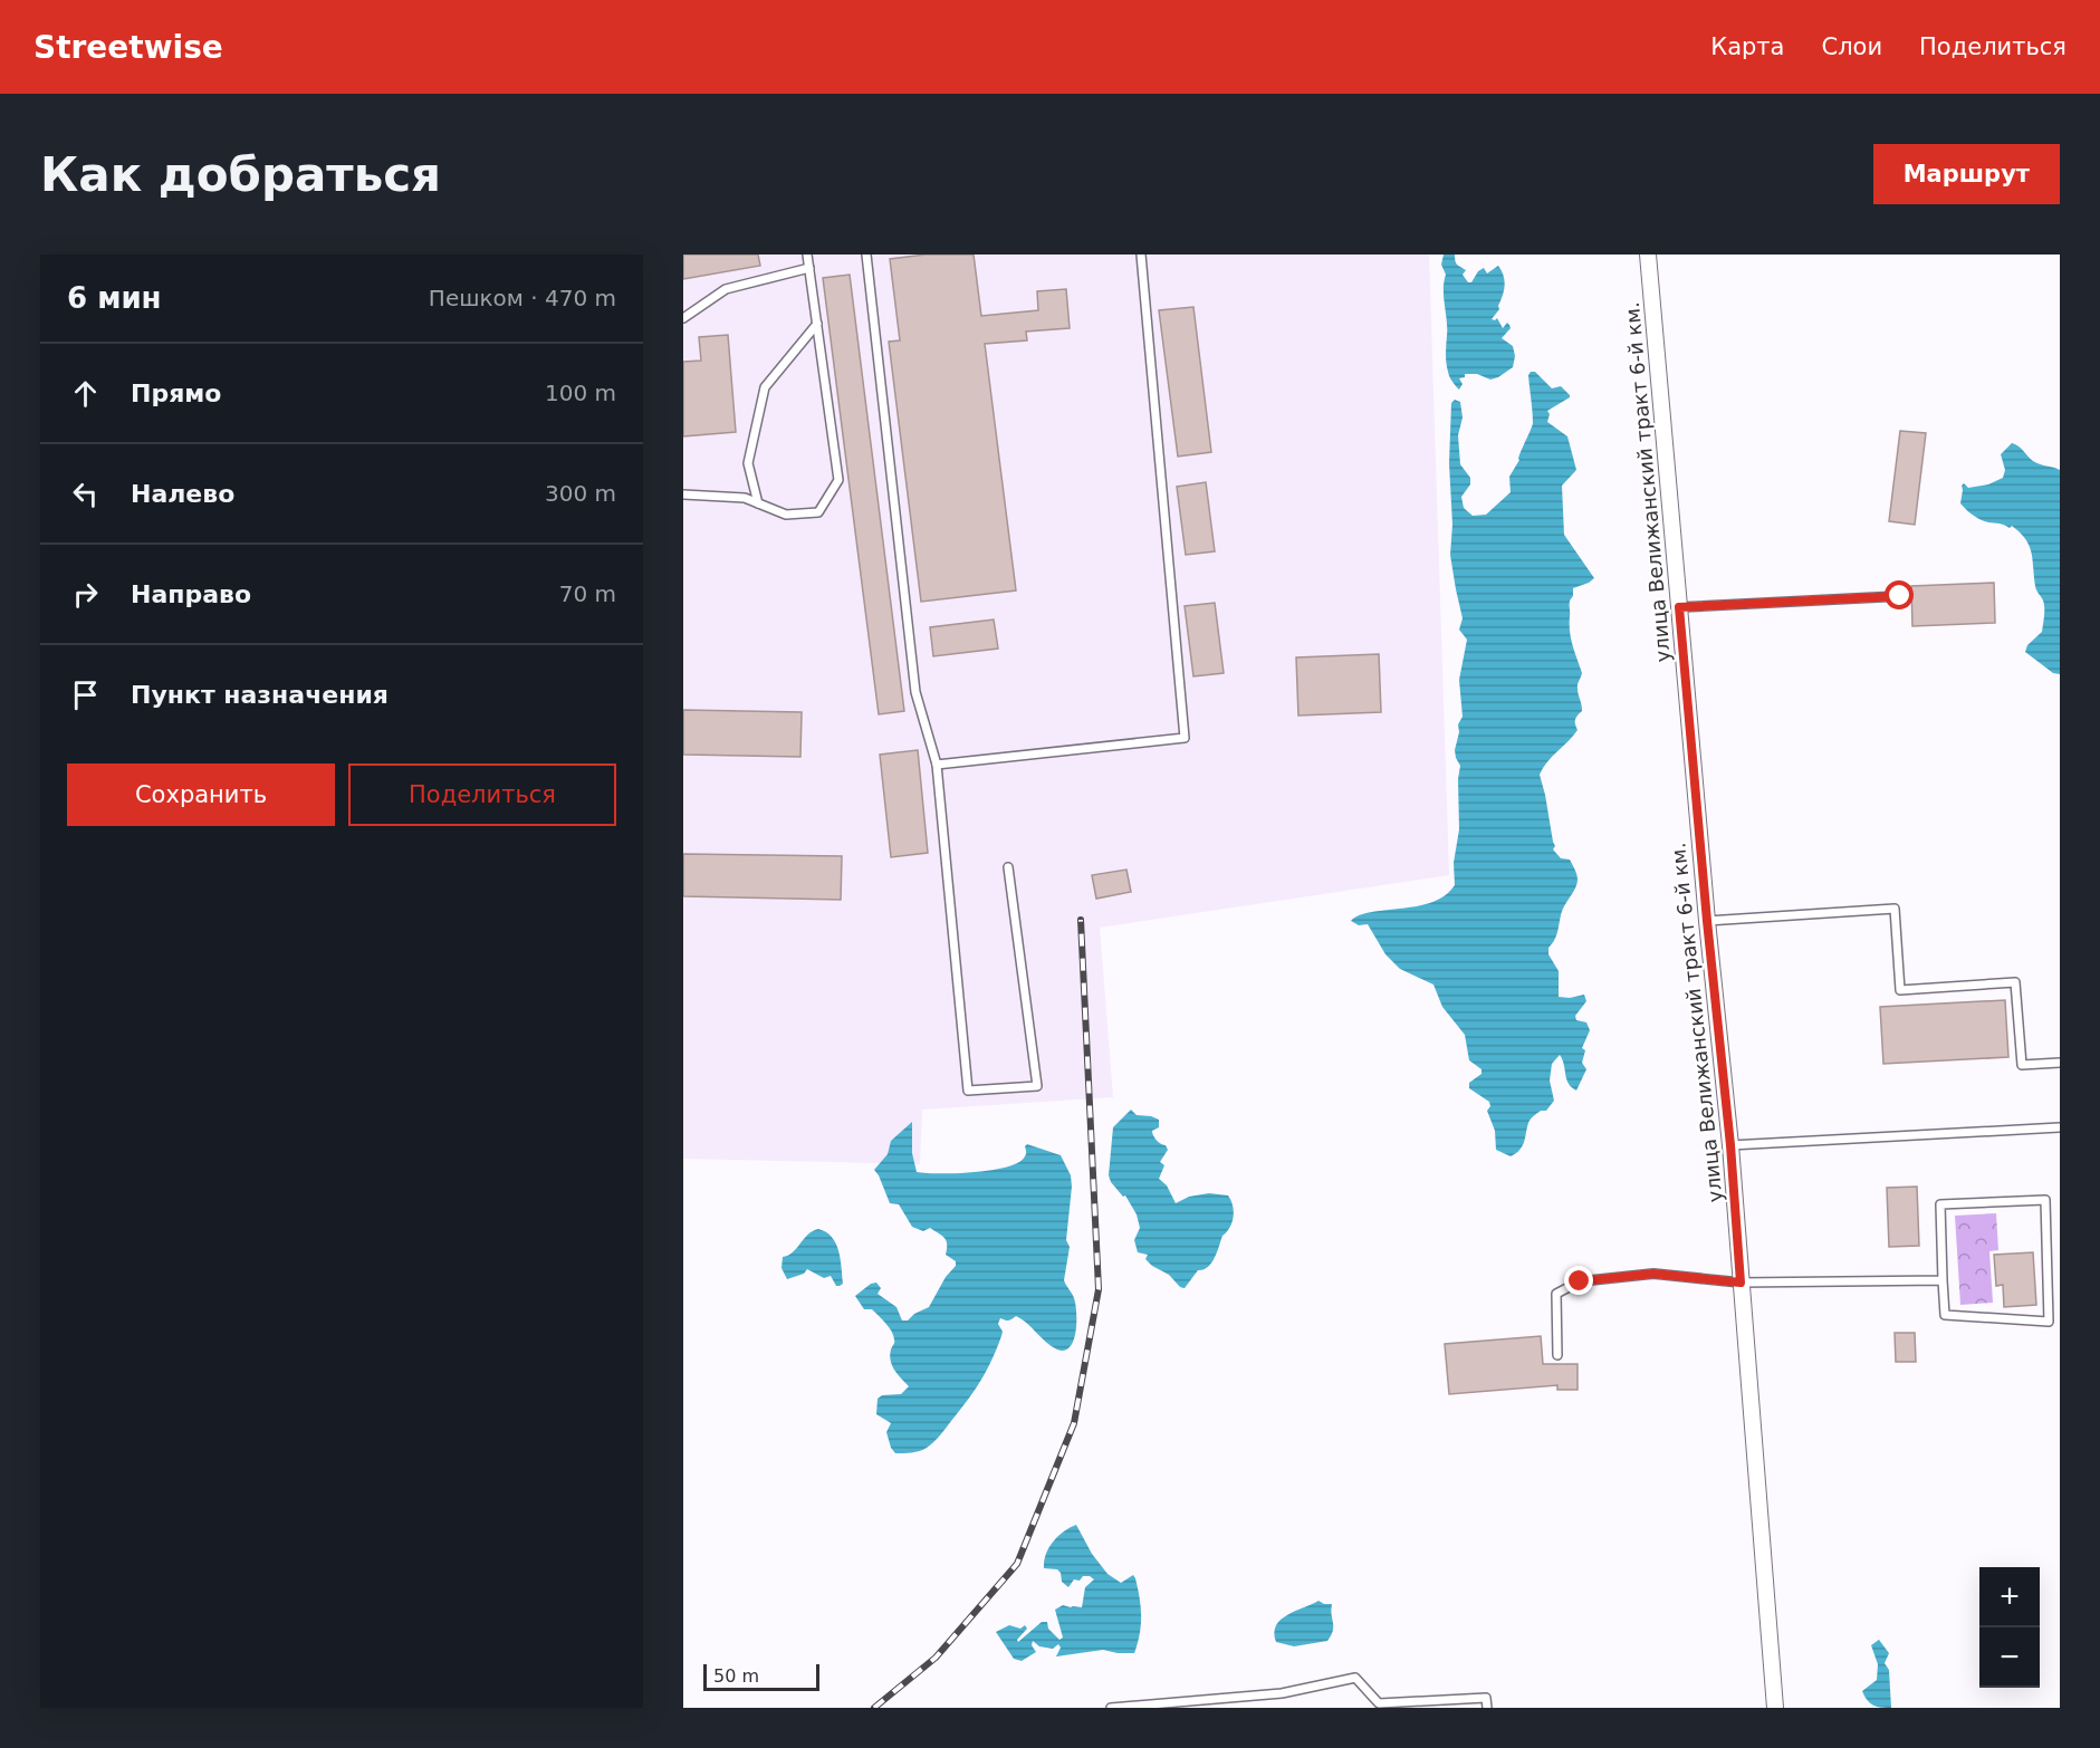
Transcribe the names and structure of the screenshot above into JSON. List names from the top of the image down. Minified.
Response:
{"streets":{"street":["улица Велижанский тракт 6-й км."]},"scale_bar":"50 m","page":{"header":"Streetwise","nav":["Карта","Слои","Поделиться"],"buttons":["Маршрут",["Сохранить","Поделиться"]],"title":"Как добраться","heading":["6 мин","Пешком · 470 m"],"list":[["Прямо","100 m"],["Налево","300 m"],["Направо","70 m"],"Пункт назначения"],"map_buttons":["+","−"],"scale":"50 m"}}
